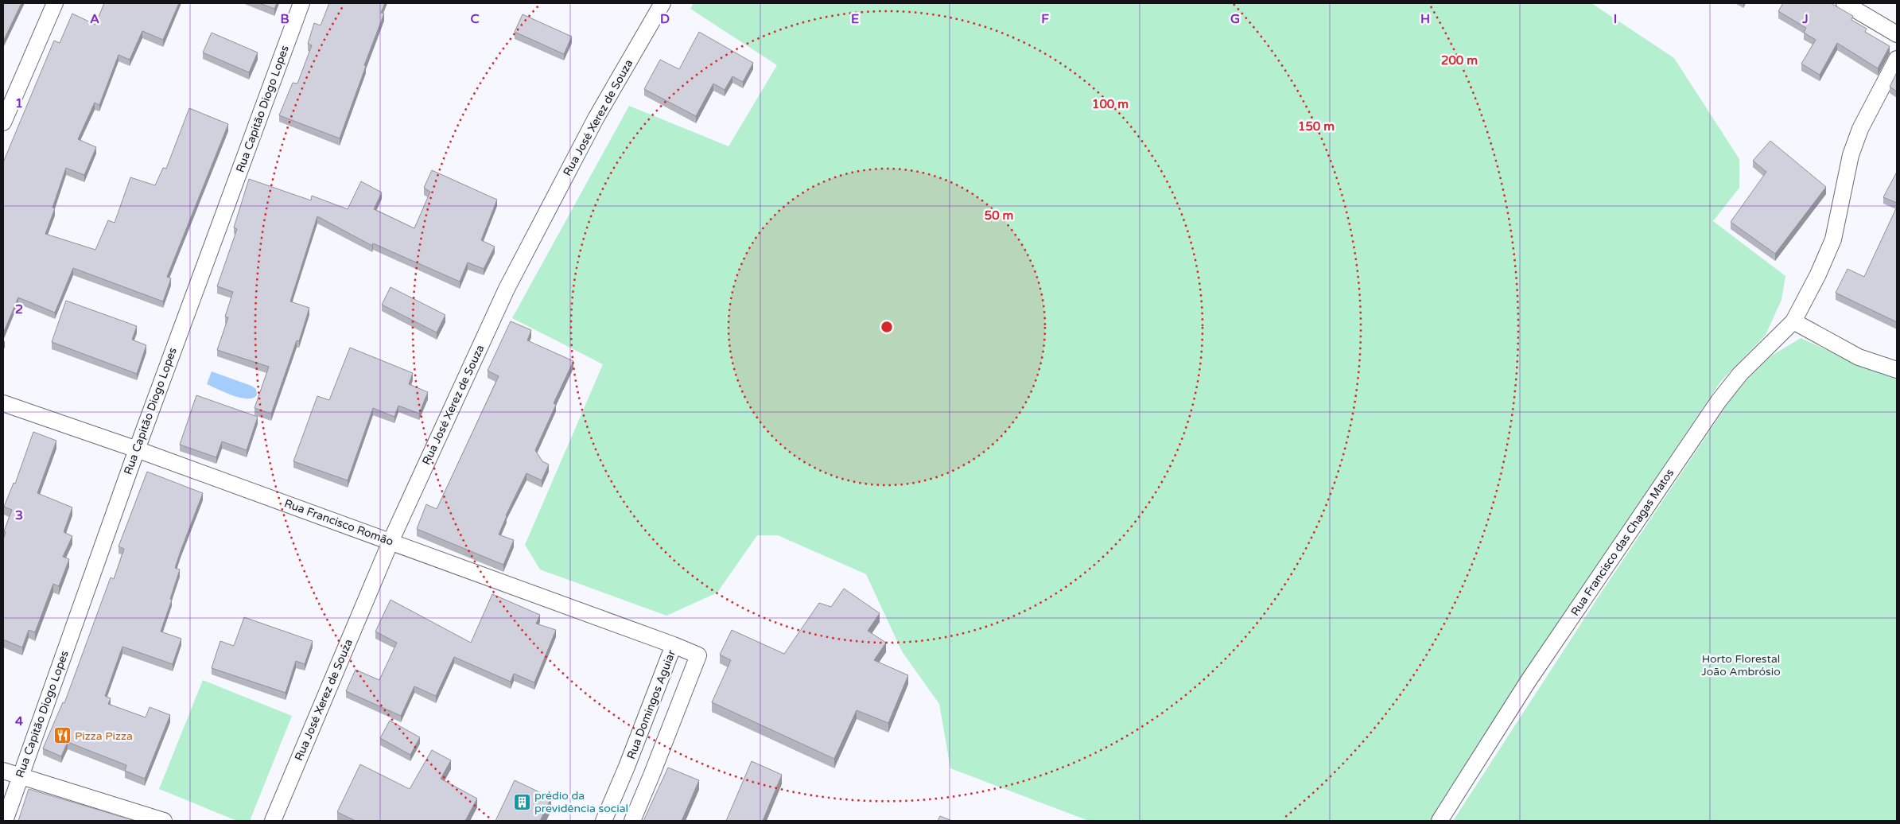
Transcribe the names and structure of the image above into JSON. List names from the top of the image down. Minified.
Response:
{"streets":{"street":["Rua Capitão Diogo Lopes","Rua José Xerez de Souza","Rua Francisco Romão","Rua Francisco das Chagas Matos","Rua Domingos Aguiar"]},"crossings":[["Rua Capitão Diogo Lopes","Rua Francisco Romão"],["Rua José Xerez de Souza","Rua Francisco Romão"],["Rua Francisco Romão","Rua Domingos Aguiar"]],"parks":["Horto Florestal João Ambrósio"],"places":{"restaurant":["Pizza Pizza"],"building":["prédio da previdência social"]},"grid":{"columns":["A","B","C","D","E","F","G","H","I","J"],"rows":["1","2","3","4"]},"rings":["200 m","100 m","150 m","50 m"]}
